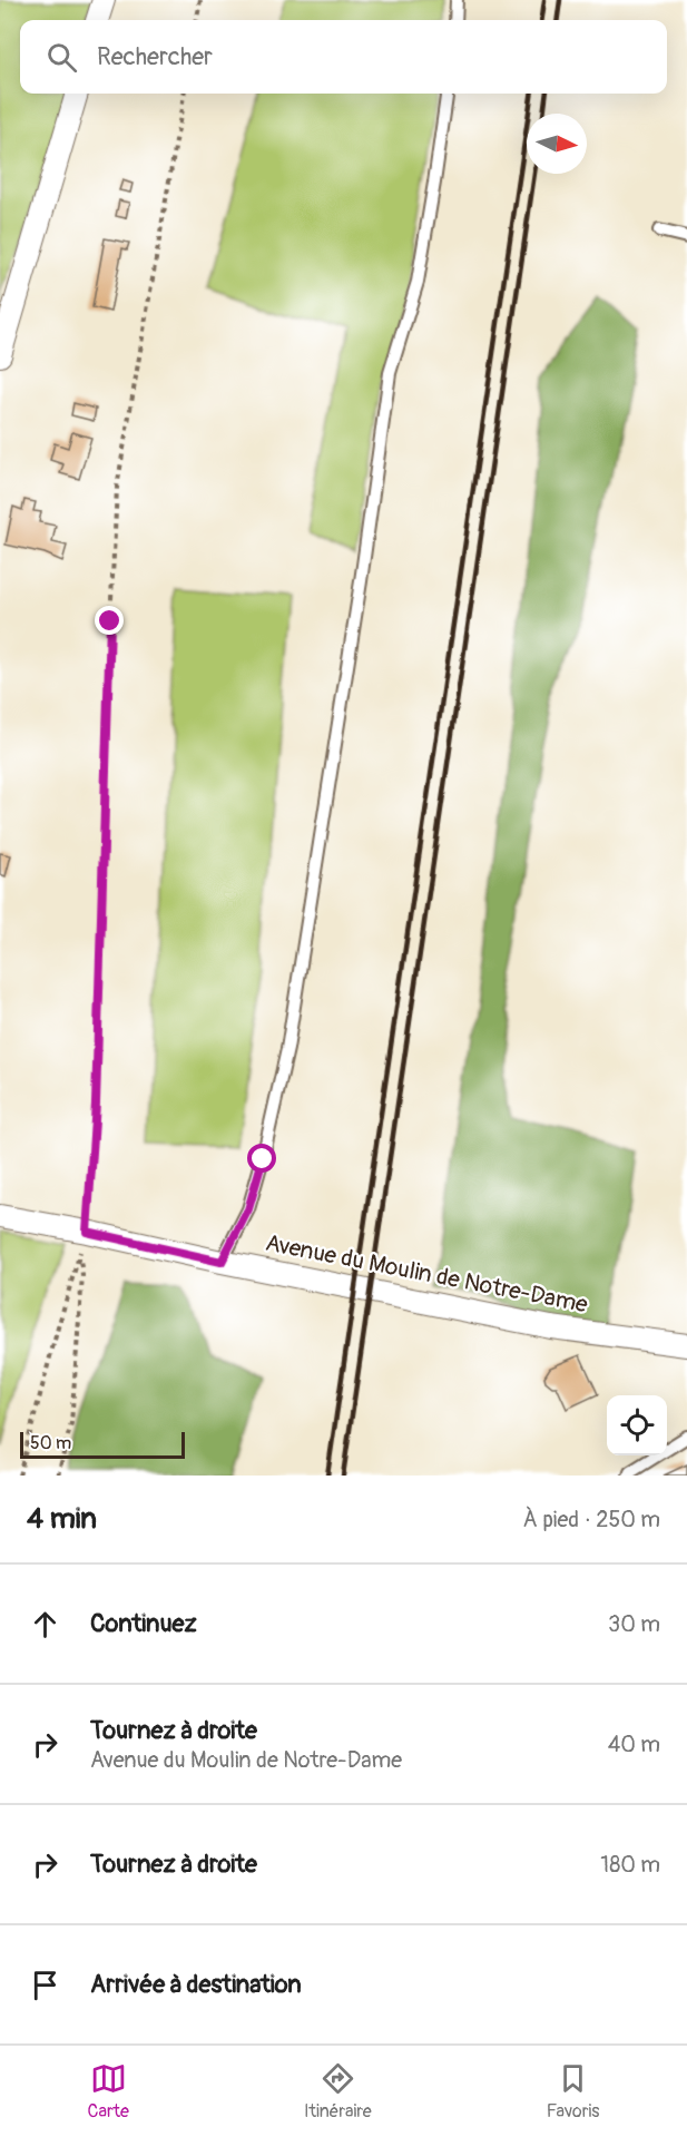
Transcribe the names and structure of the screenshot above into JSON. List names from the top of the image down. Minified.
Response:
{"streets":{"street":["Avenue du Moulin de Notre-Dame"]},"scale_bar":"50 m","north":"right","page":{"search":"Rechercher","scale":"50 m","heading":["4 min","À pied · 250 m"],"list":[["Continuez","30 m"],["Tournez à droite","Avenue du Moulin de Notre-Dame","40 m"],["Tournez à droite","180 m"],"Arrivée à destination"],"nav":["Carte","Itinéraire","Favoris"]}}
